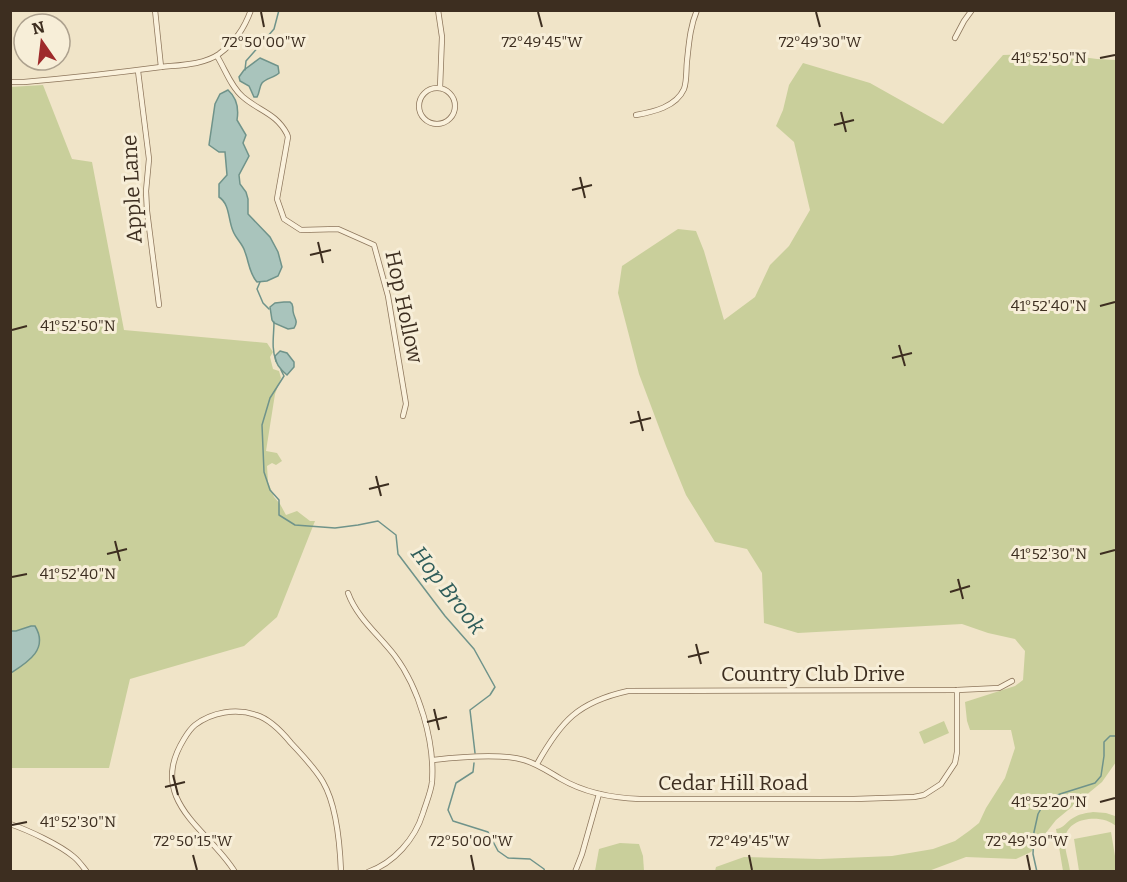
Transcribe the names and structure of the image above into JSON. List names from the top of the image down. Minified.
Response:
{"streets":{"street":["Apple Lane","Hop Hollow","Country Club Drive","Cedar Hill Road"]},"crossings":[["Country Club Drive","Cedar Hill Road"]],"water":["Hop Brook"],"north":"top","coordinates":["72°50'00\"W","72°49'45\"W","72°49'30\"W","41°52'50\"N","41°52'40\"N","41°52'30\"N","41°52'20\"N","72°50'15\"W"]}
